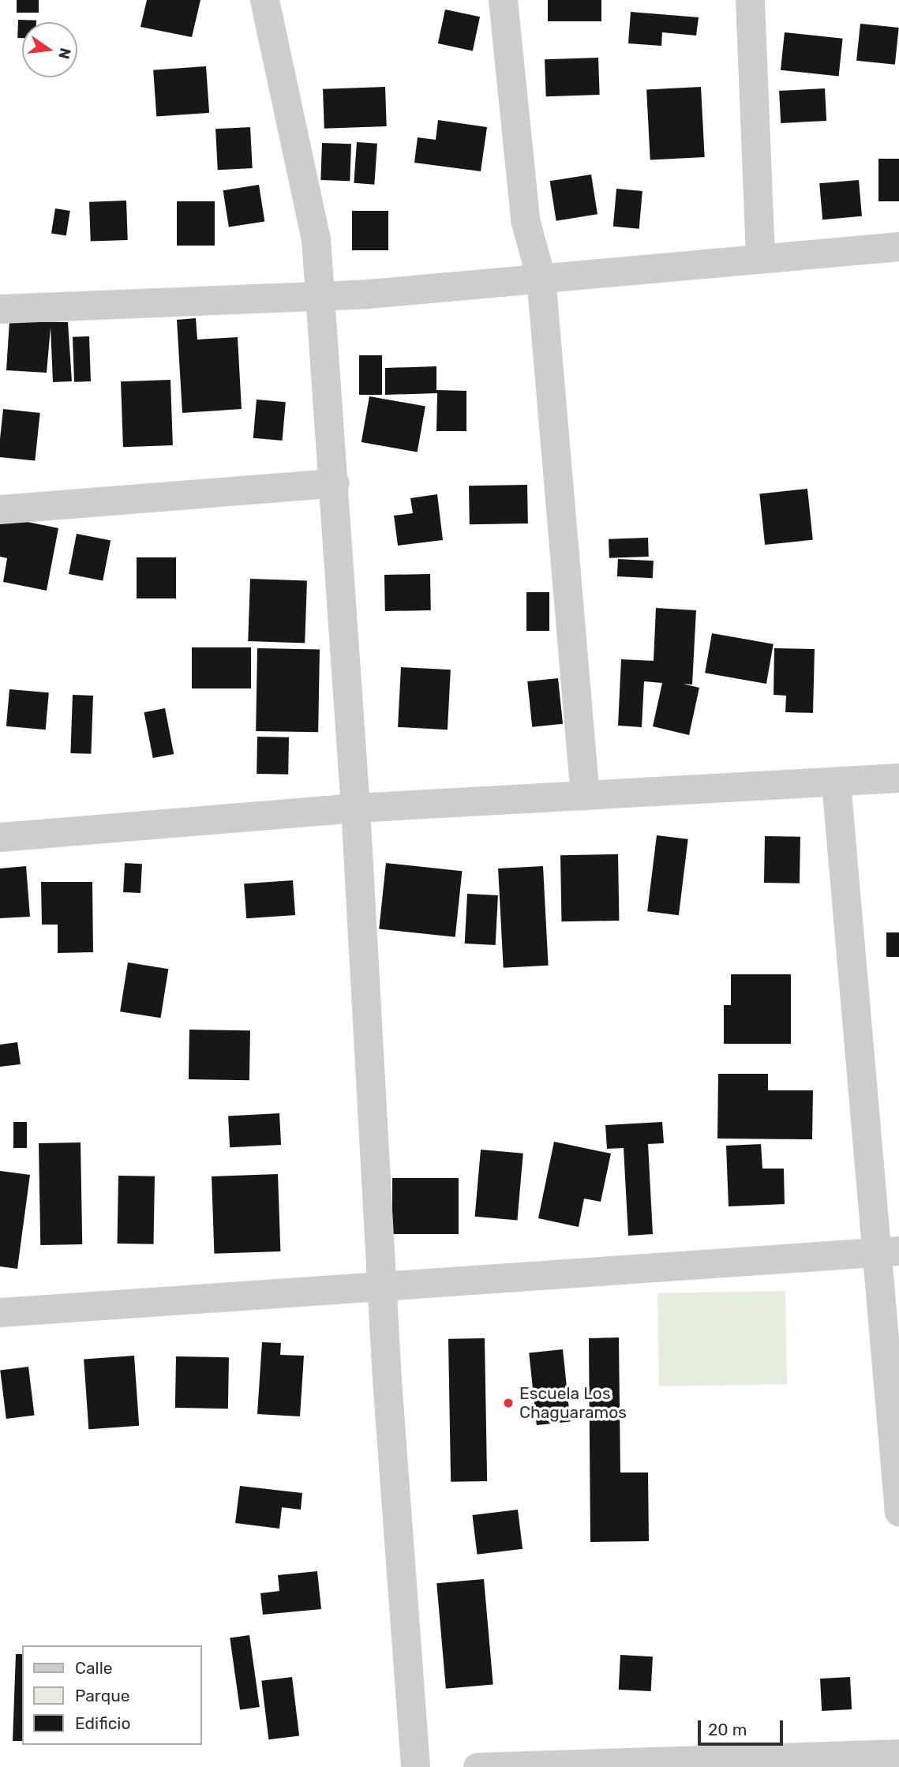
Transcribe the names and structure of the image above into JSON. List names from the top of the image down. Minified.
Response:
{"places":["Escuela Los Chaguaramos"],"legend":["Calle","Parque","Edificio"],"scale_bar":"20 m","north":"right"}
